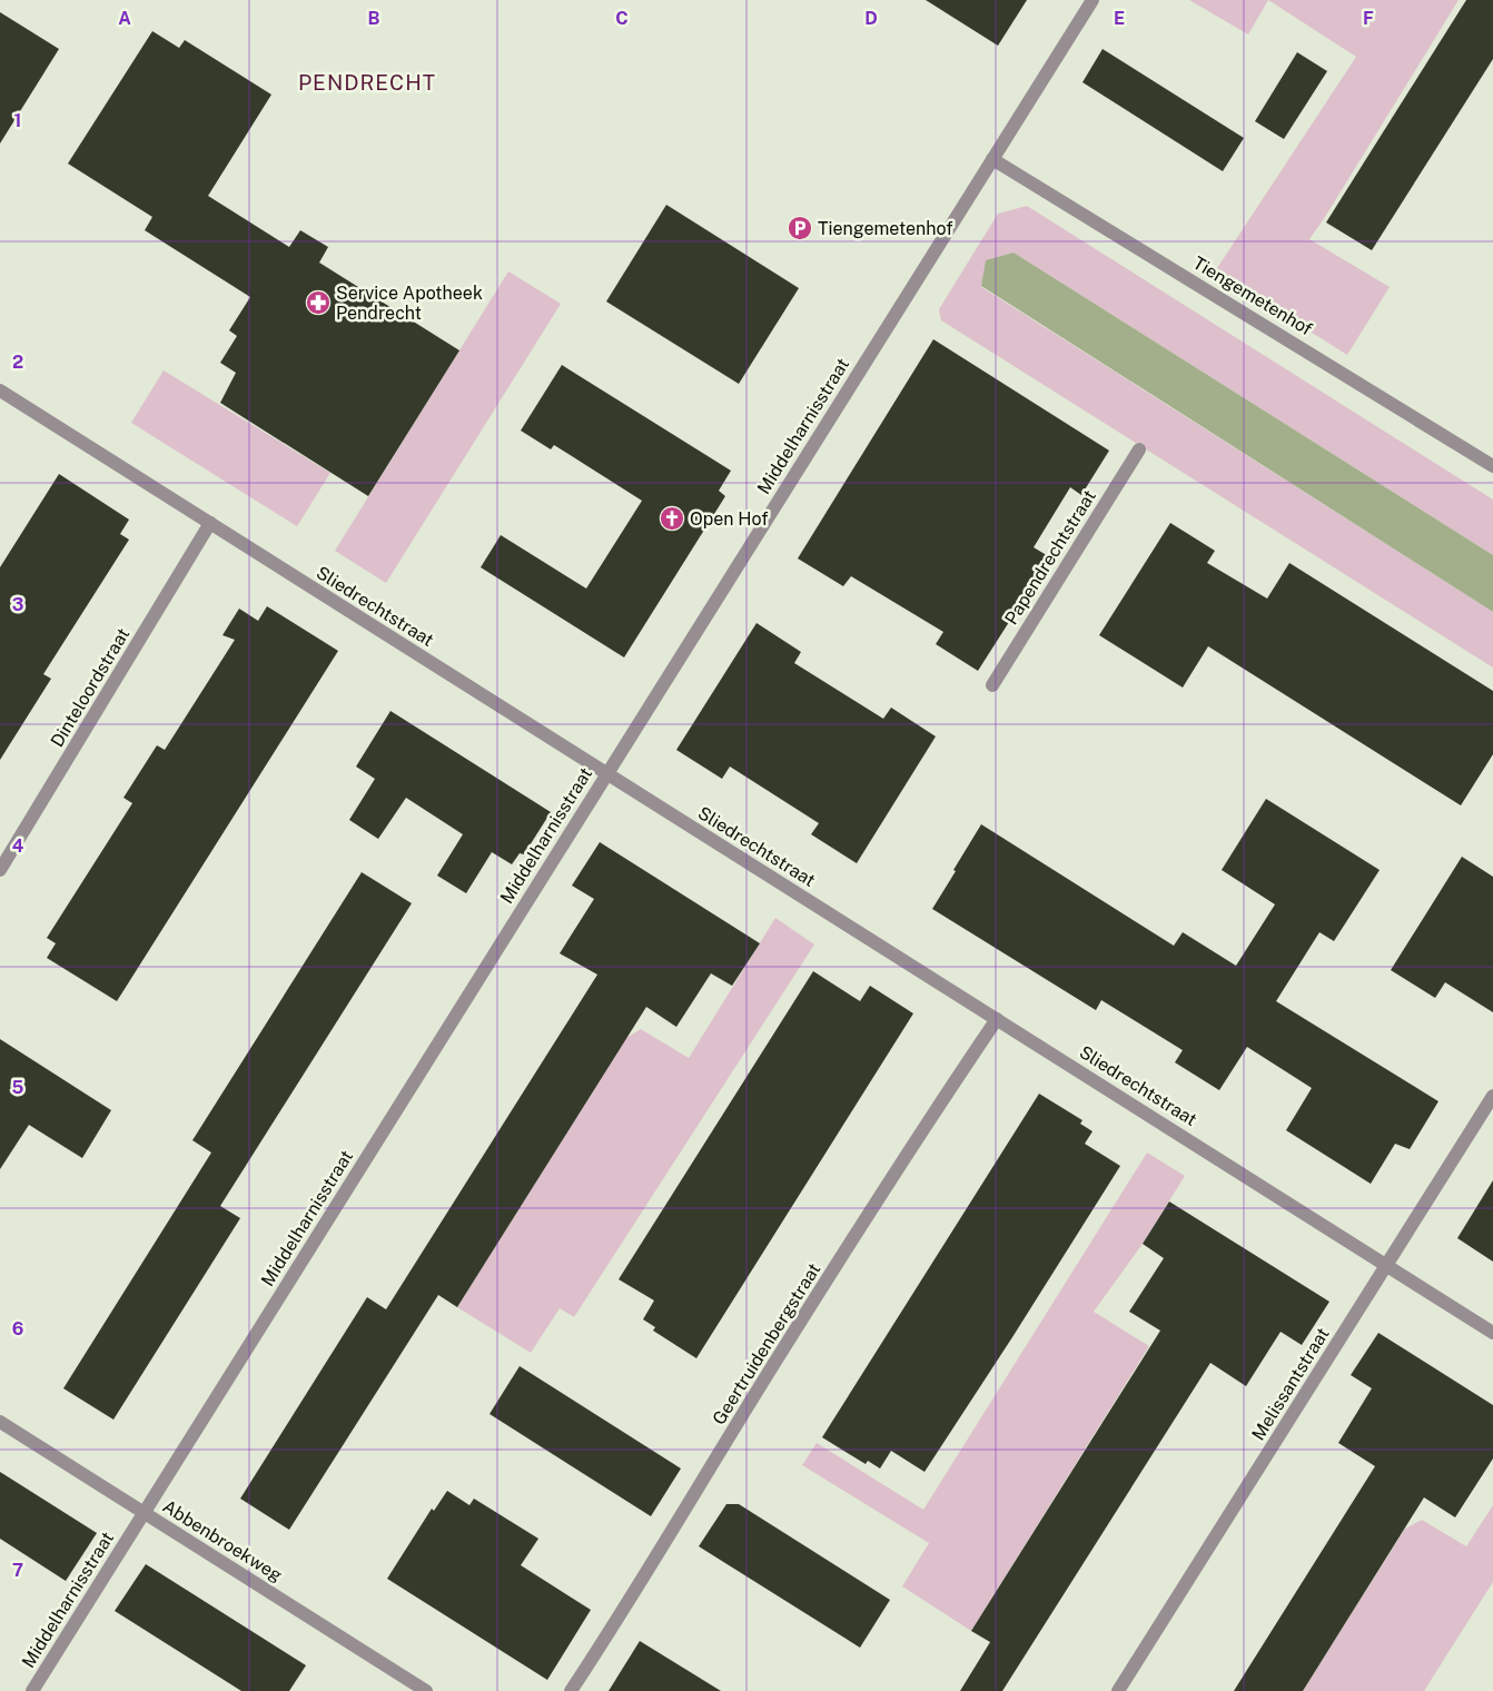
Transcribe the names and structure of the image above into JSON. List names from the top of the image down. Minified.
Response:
{"streets":{"street":["Tiengemetenhof","Middelharnisstraat","Papendrechtstraat","Sliedrechtstraat","Dinteloordstraat","Geertruidenbergstraat","Melissantstraat","Abbenbroekweg"]},"crossings":[["Tiengemetenhof","Middelharnisstraat"],["Middelharnisstraat","Sliedrechtstraat"],["Middelharnisstraat","Abbenbroekweg"],["Sliedrechtstraat","Dinteloordstraat"],["Sliedrechtstraat","Geertruidenbergstraat"],["Sliedrechtstraat","Melissantstraat"]],"districts":["PENDRECHT"],"places":{"parking":["Tiengemetenhof"],"pharmacy":["Service Apotheek Pendrecht"],"church":["Open Hof"]},"grid":{"columns":["A","B","C","D","E","F"],"rows":["1","2","3","4","5","6","7"]}}
